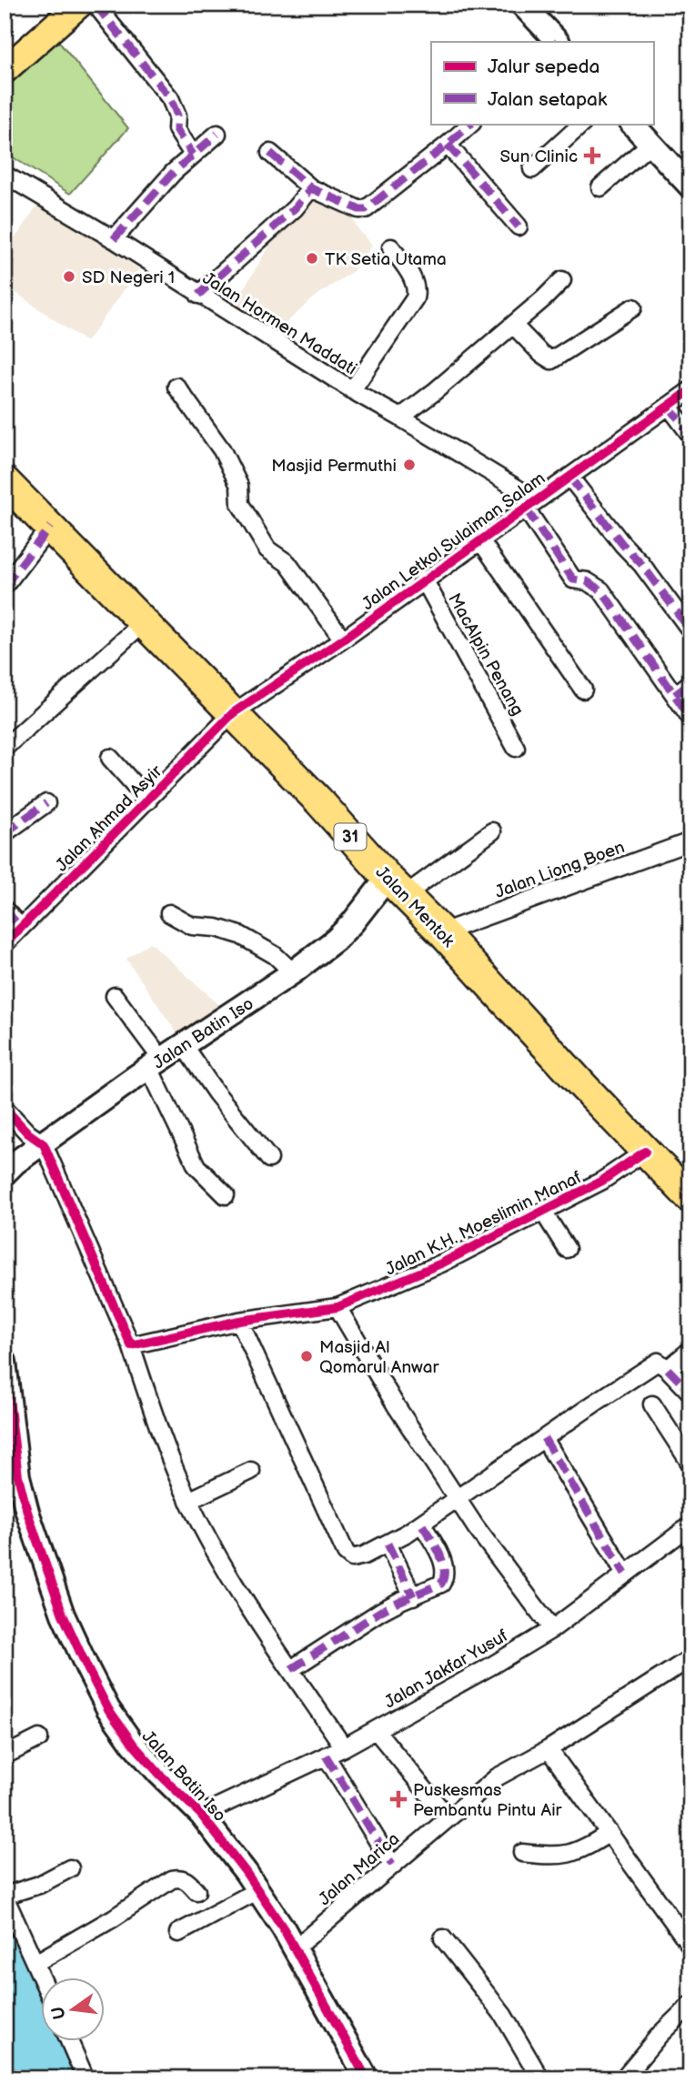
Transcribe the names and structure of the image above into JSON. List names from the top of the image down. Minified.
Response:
{"streets":{"highway":["31","Jalan Mentok"],"street":["Jalan Hormen Maddati","Jalan Letkol Sulaiman Salam","MacAlpin Penang","Jalan Ahmad Asyir","Jalan Liong Boen","Jalan Batin Iso","Jalan K.H. Moeslimin Manaf","Jalan Jakfar Yusuf","Jalan Marica"]},"crossings":[["Jalan Hormen Maddati","Jalan Letkol Sulaiman Salam"],["Jalan Letkol Sulaiman Salam","MacAlpin Penang"],["Jalan Letkol Sulaiman Salam","Jalan Ahmad Asyir"],["Jalan Letkol Sulaiman Salam","Jalan Mentok"],["Jalan Ahmad Asyir","Jalan Mentok"],["Jalan Liong Boen","Jalan Mentok"],["Jalan Mentok","Jalan Batin Iso"],["Jalan Mentok","Jalan K.H. Moeslimin Manaf"],["Jalan Batin Iso","Jalan Jakfar Yusuf"],["Jalan Batin Iso","Jalan Marica"]],"places":{"health":["Sun Clinic","Puskesmas Pembantu Pintu Air"],"other":["TK Setia Utama","SD Negeri 1","Masjid Permuthi","Masjid Al Qomarul Anwar"]},"legend":["Jalur sepeda","Jalan setapak"],"north":"left"}
